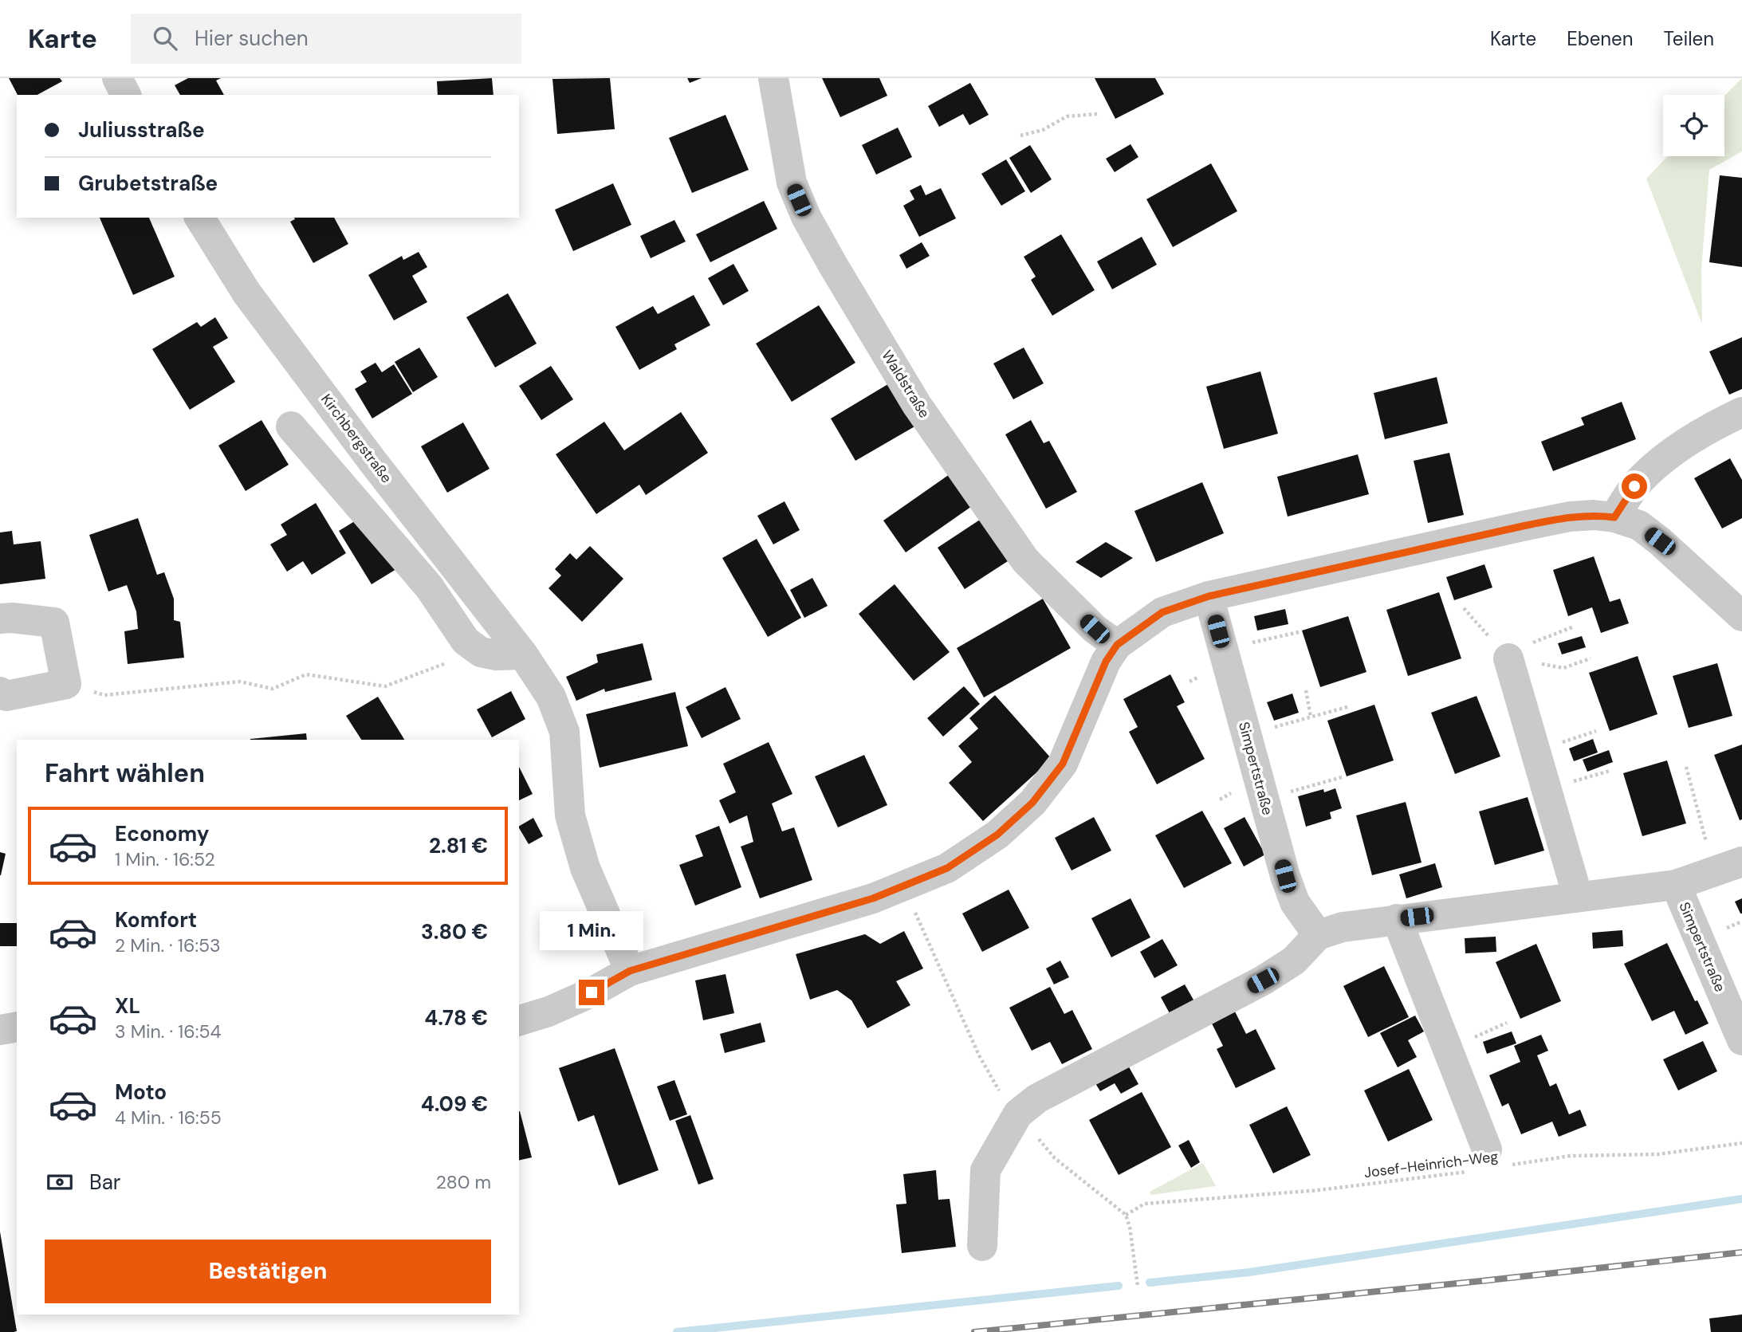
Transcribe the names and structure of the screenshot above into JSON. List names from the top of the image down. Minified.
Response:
{"streets":{"street":["Waldstraße","Kirchbergstraße","Simpertstraße"],"path":["Josef-Heinrich-Weg"]},"page":{"header":"Karte","search":"Hier suchen","nav":["Karte","Ebenen","Teilen"],"banner":["Juliusstraße","Grubetstraße"],"heading":"Fahrt wählen","list":[{"name":"Economy","note":"1 Min. · 16:52","value":"2.81 €"},{"name":"Komfort","note":"2 Min. · 16:53","value":"3.80 €"},{"name":"XL","note":"3 Min. · 16:54","value":"4.78 €"},{"name":"Moto","note":"4 Min. · 16:55","value":"4.09 €"}],"bubble":"1 Min.","pay":["Bar","280 m"],"buttons":"Bestätigen"}}
